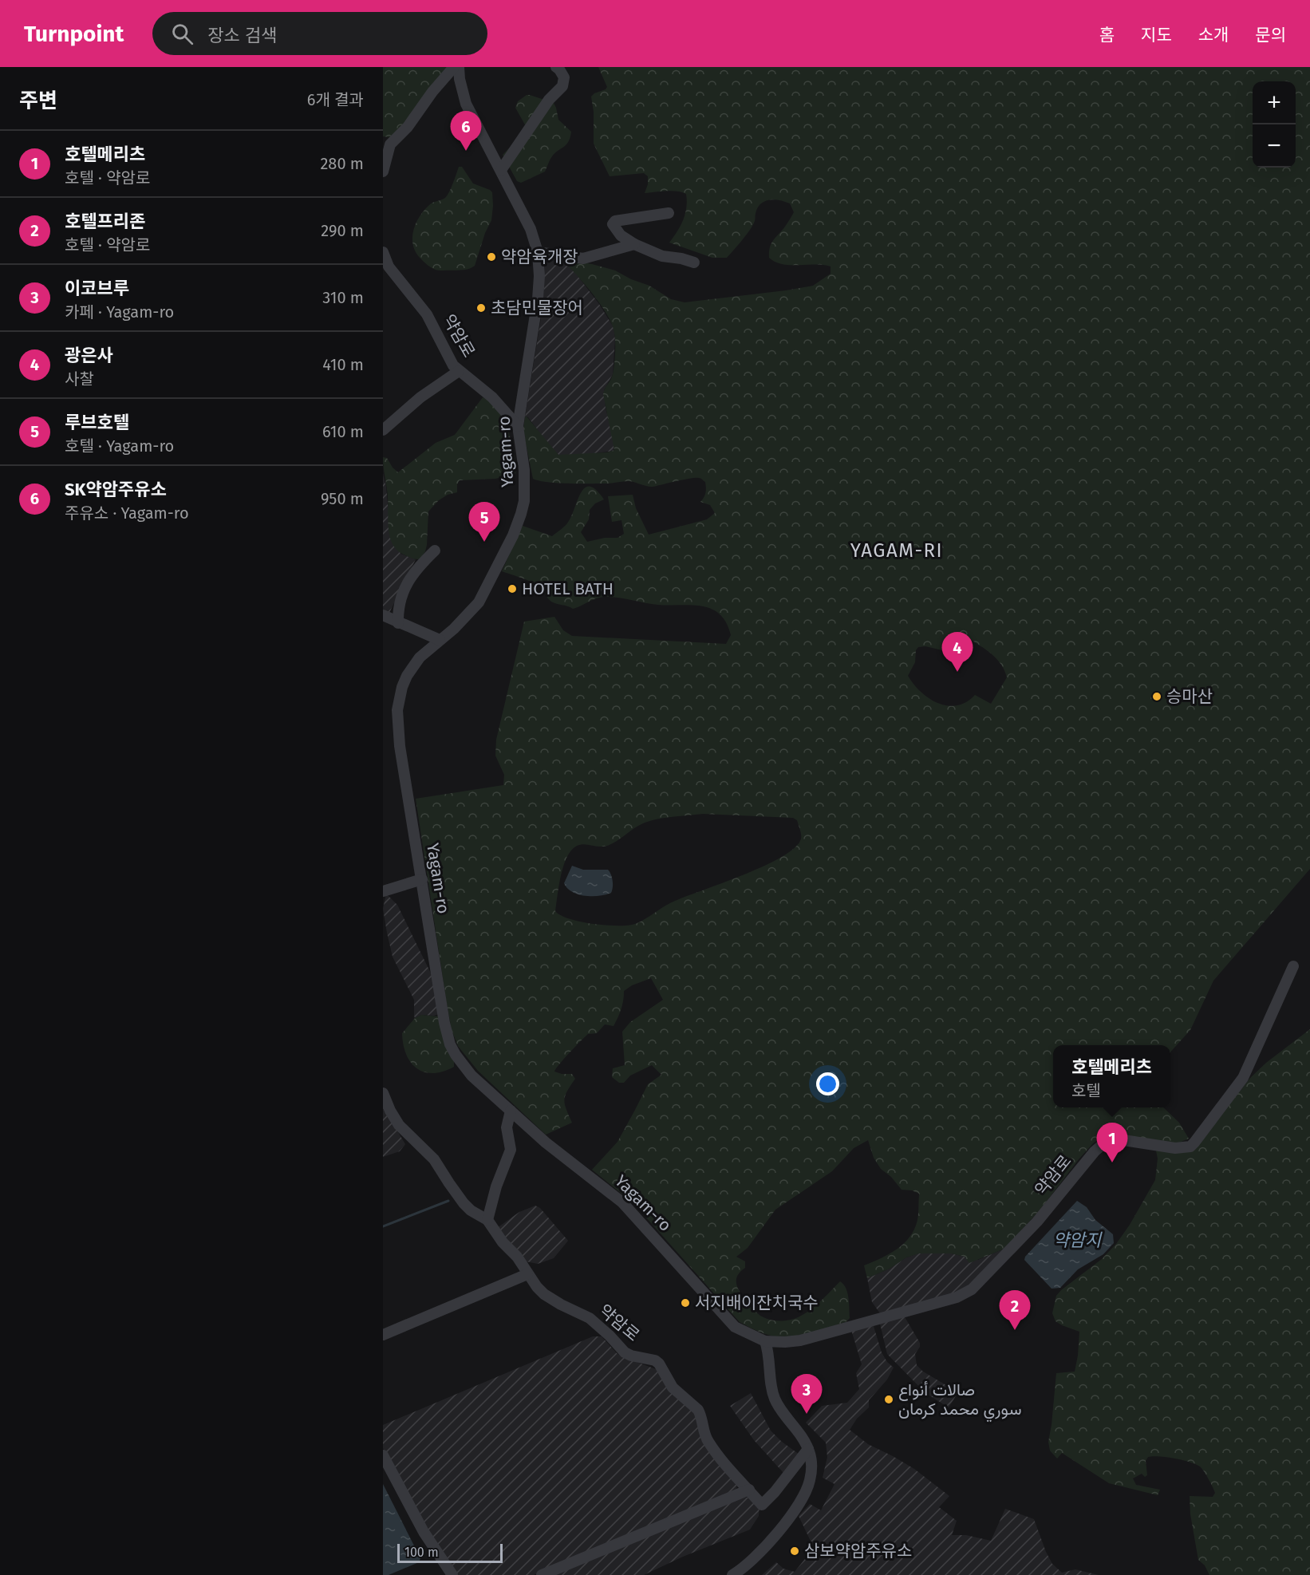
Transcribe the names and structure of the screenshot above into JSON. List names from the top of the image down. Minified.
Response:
{"streets":{"street":["약암로","Yagam-ro"]},"crossings":[["약암로","Yagam-ro"]],"districts":["YAGAM-RI"],"water":["약암지"],"places":["약암육개장","초담민물장어","HOTEL BATH","승마산","서지배이잔치국수","صالات أنواع سوري محمد كرمان","삼보약암주유소"],"scale_bar":"100 m","page":{"header":"Turnpoint","search":"장소 검색","nav":["홈","지도","소개","문의"],"heading":["주변","6개 결과"],"map_buttons":["+","−"],"pins":["6","5","4","1","2","3"],"list":[{"mark":"1","name":"호텔메리츠","note":"호텔 · 약암로","value":"280 m"},{"mark":"2","name":"호텔프리존","note":"호텔 · 약암로","value":"290 m"},{"mark":"3","name":"이코브루","note":"카페 · Yagam-ro","value":"310 m"},{"mark":"4","name":"광은사","note":"사찰","value":"410 m"},{"mark":"5","name":"루브호텔","note":"호텔 · Yagam-ro","value":"610 m"},{"mark":"6","name":"SK약암주유소","note":"주유소 · Yagam-ro","value":"950 m"}],"popup":["호텔메리츠","호텔"],"scale":"100 m"}}
